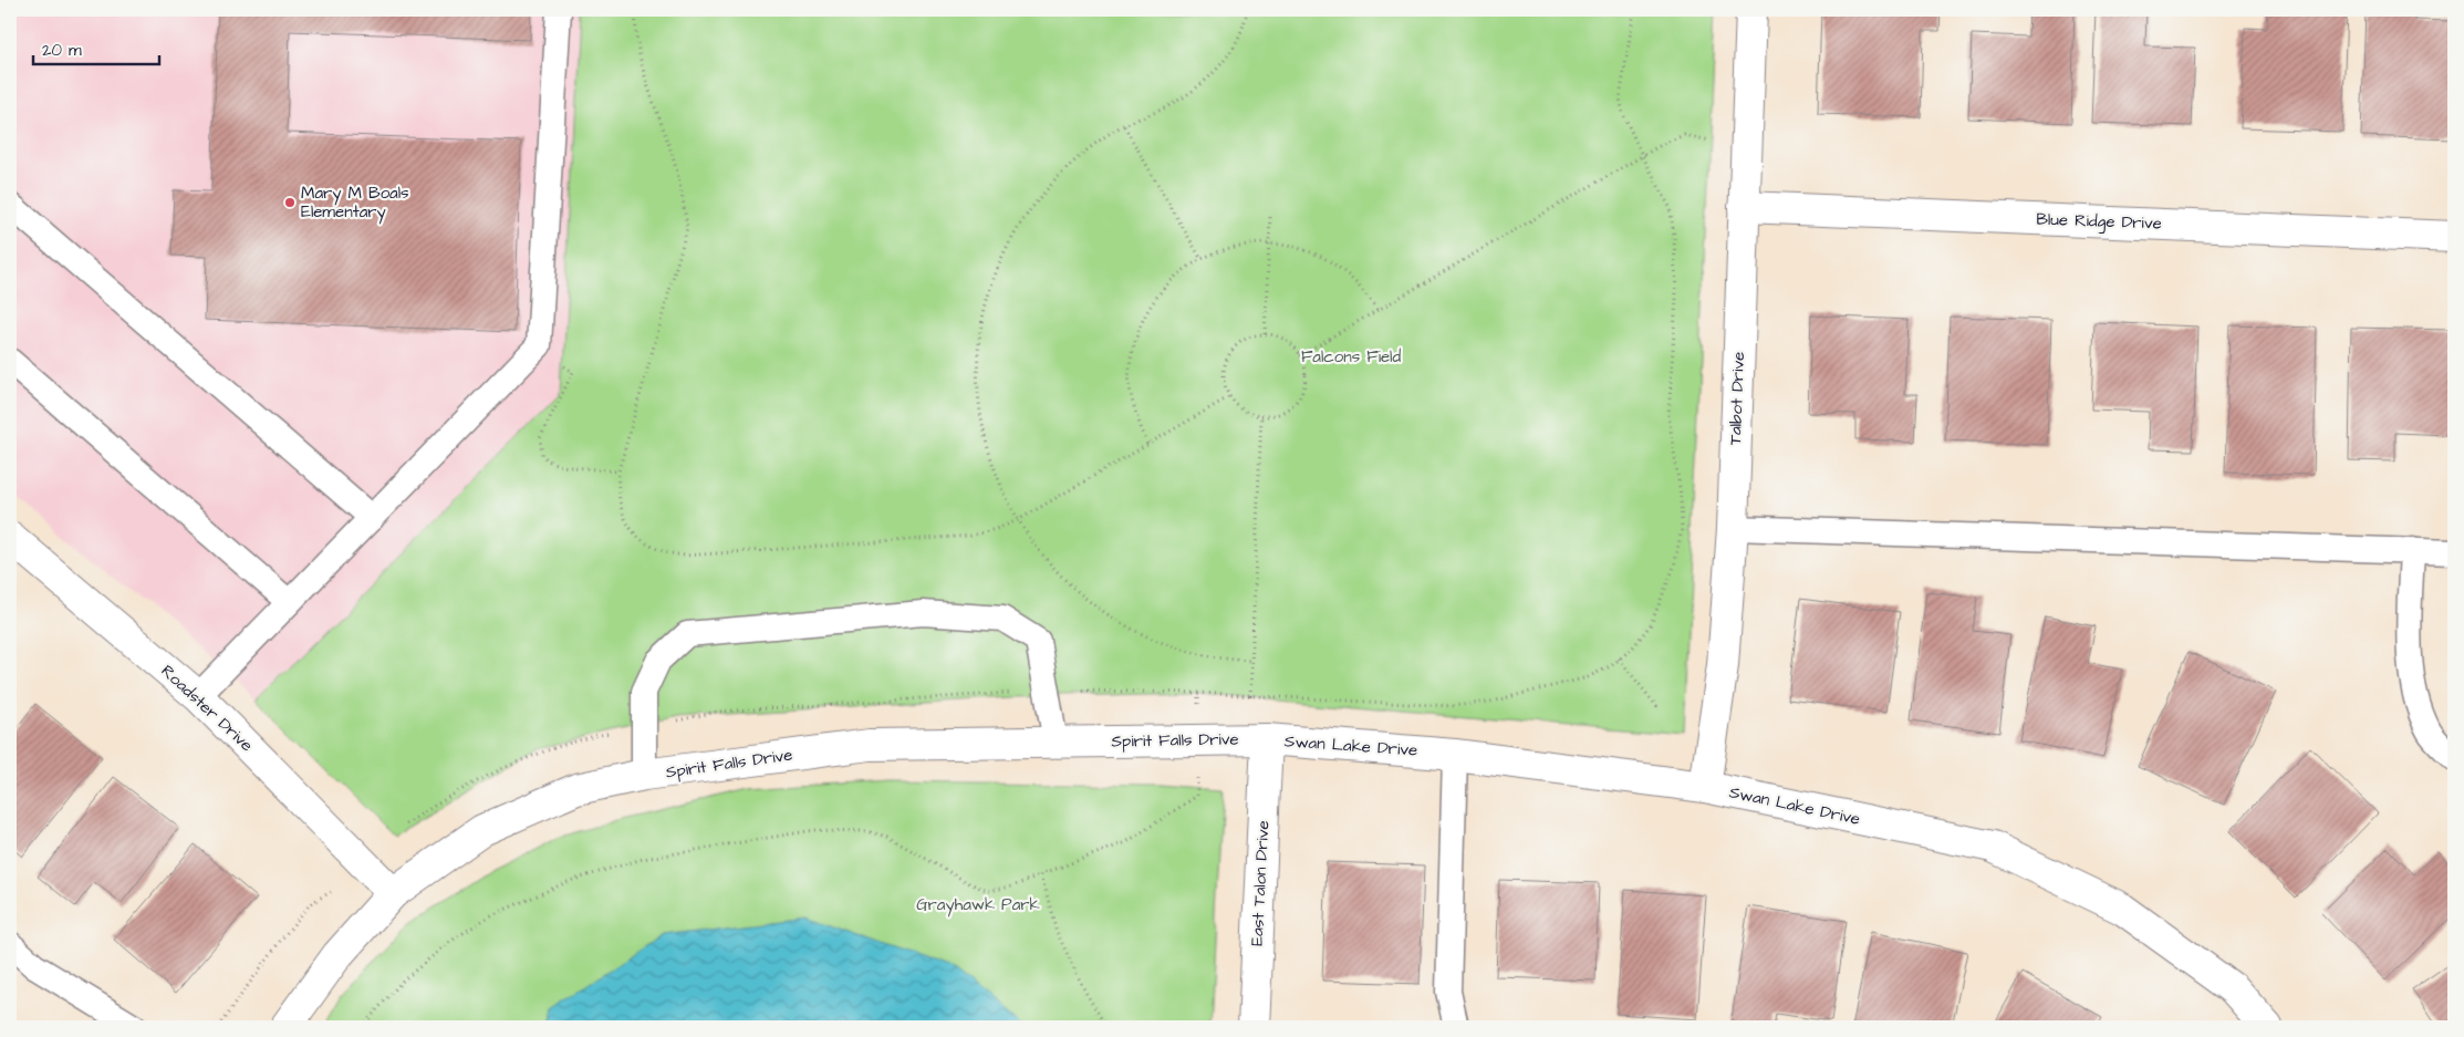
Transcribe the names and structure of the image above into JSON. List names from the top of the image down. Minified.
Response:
{"streets":{"street":["Blue Ridge Drive","Talbot Drive","Roadster Drive","Spirit Falls Drive","Swan Lake Drive","East Talon Drive"]},"crossings":[["Blue Ridge Drive","Talbot Drive"],["Talbot Drive","Swan Lake Drive"],["Roadster Drive","Spirit Falls Drive"],["Spirit Falls Drive","Swan Lake Drive"],["Spirit Falls Drive","East Talon Drive"],["Swan Lake Drive","East Talon Drive"]],"parks":["Falcons Field","Grayhawk Park"],"places":["Mary M Boals Elementary"],"scale_bar":"20 m"}
